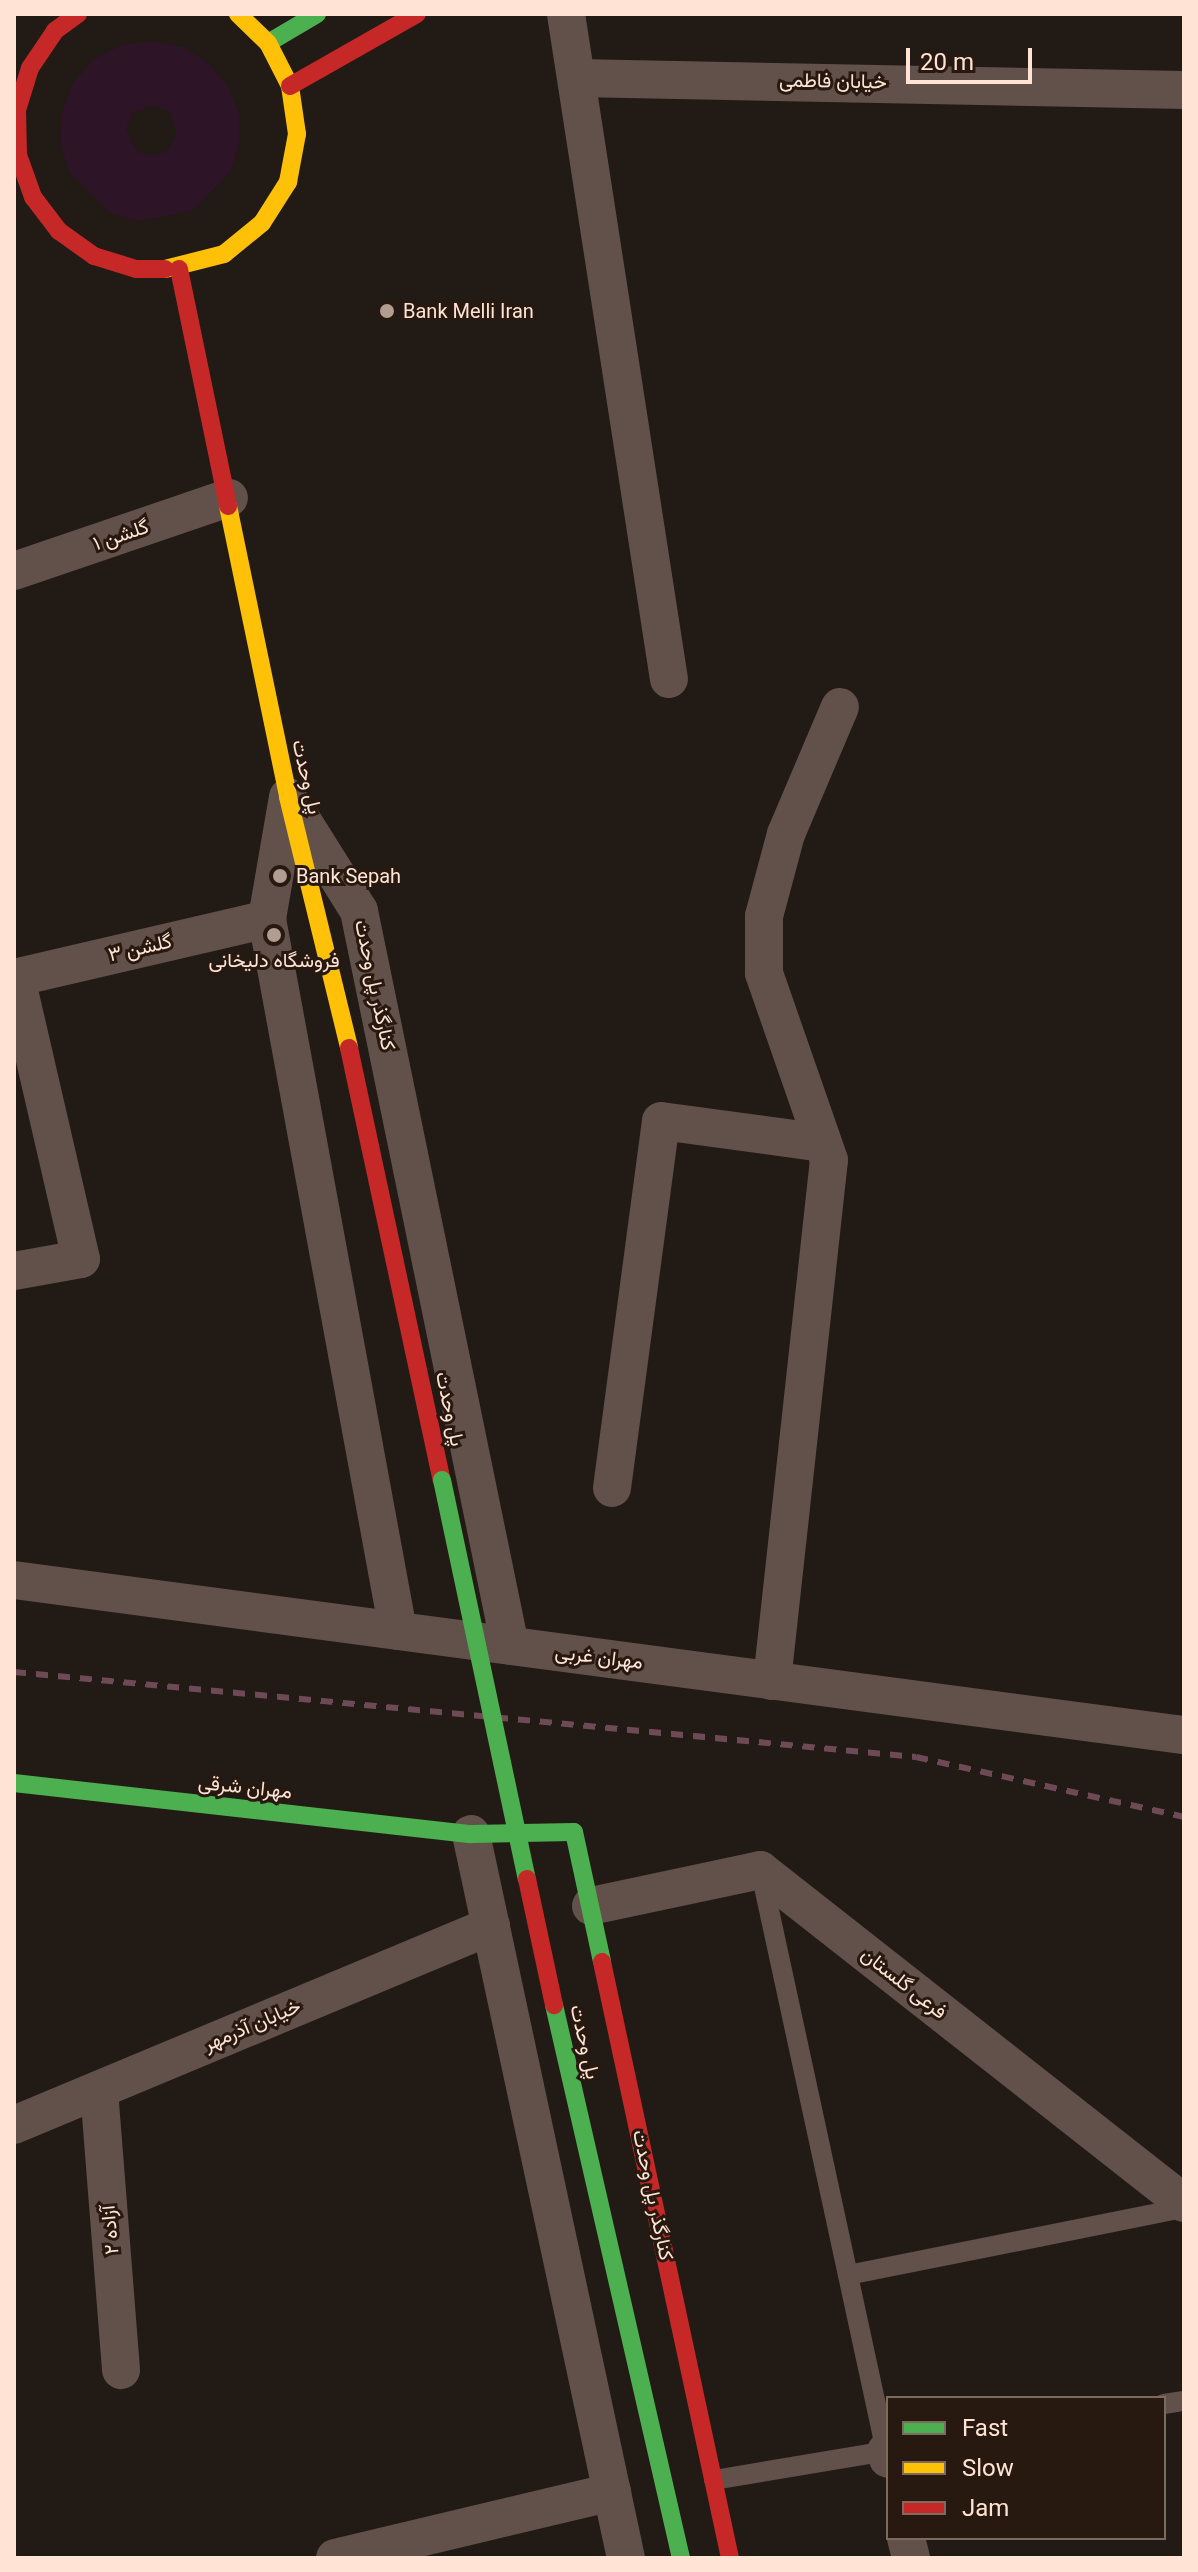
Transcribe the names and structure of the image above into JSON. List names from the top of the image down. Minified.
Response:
{"streets":{"street":["خیابان فاطمی","گلشن ۱","پل وحدت","گلشن ۳","کنارگذر پل وحدت","مهران غربی","مهران شرقی","فرعی گلستان","خیابان آذرمهر","آزاده ۲"]},"crossings":[["گلشن ۱","پل وحدت"],["پل وحدت","کنارگذر پل وحدت"],["کنارگذر پل وحدت","مهران غربی"],["کنارگذر پل وحدت","مهران شرقی"],["خیابان آذرمهر","آزاده ۲"]],"places":["Bank Melli Iran","Bank Sepah","فروشگاه دلیخانی"],"legend":["Fast","Slow","Jam"],"scale_bar":"20 m"}
